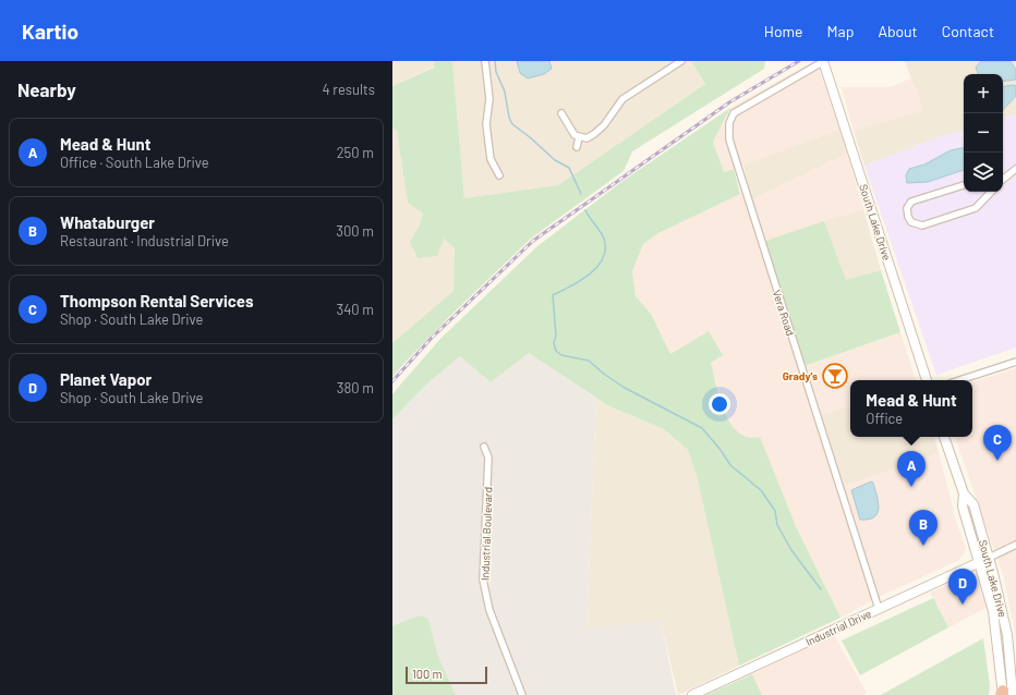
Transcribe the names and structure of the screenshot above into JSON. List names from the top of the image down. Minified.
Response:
{"streets":{"main road":["South Lake Drive","Industrial Drive"],"street":["Vera Road","Industrial Boulevard"]},"crossings":[["South Lake Drive","Vera Road"],["South Lake Drive","Industrial Drive"],["Vera Road","Industrial Drive"]],"places":{"bar":["Grady's"]},"scale_bar":"100 m","page":{"header":"Kartio","nav":["Home","Map","About","Contact"],"heading":["Nearby","4 results"],"map_buttons":["+","−"],"list":[{"mark":"A","name":"Mead & Hunt","note":"Office · South Lake Drive","value":"250 m"},{"mark":"B","name":"Whataburger","note":"Restaurant · Industrial Drive","value":"300 m"},{"mark":"C","name":"Thompson Rental Services","note":"Shop · South Lake Drive","value":"340 m"},{"mark":"D","name":"Planet Vapor","note":"Shop · South Lake Drive","value":"380 m"}],"popup":["Mead & Hunt","Office"],"pins":["C","A","B","D"],"scale":"100 m"}}
